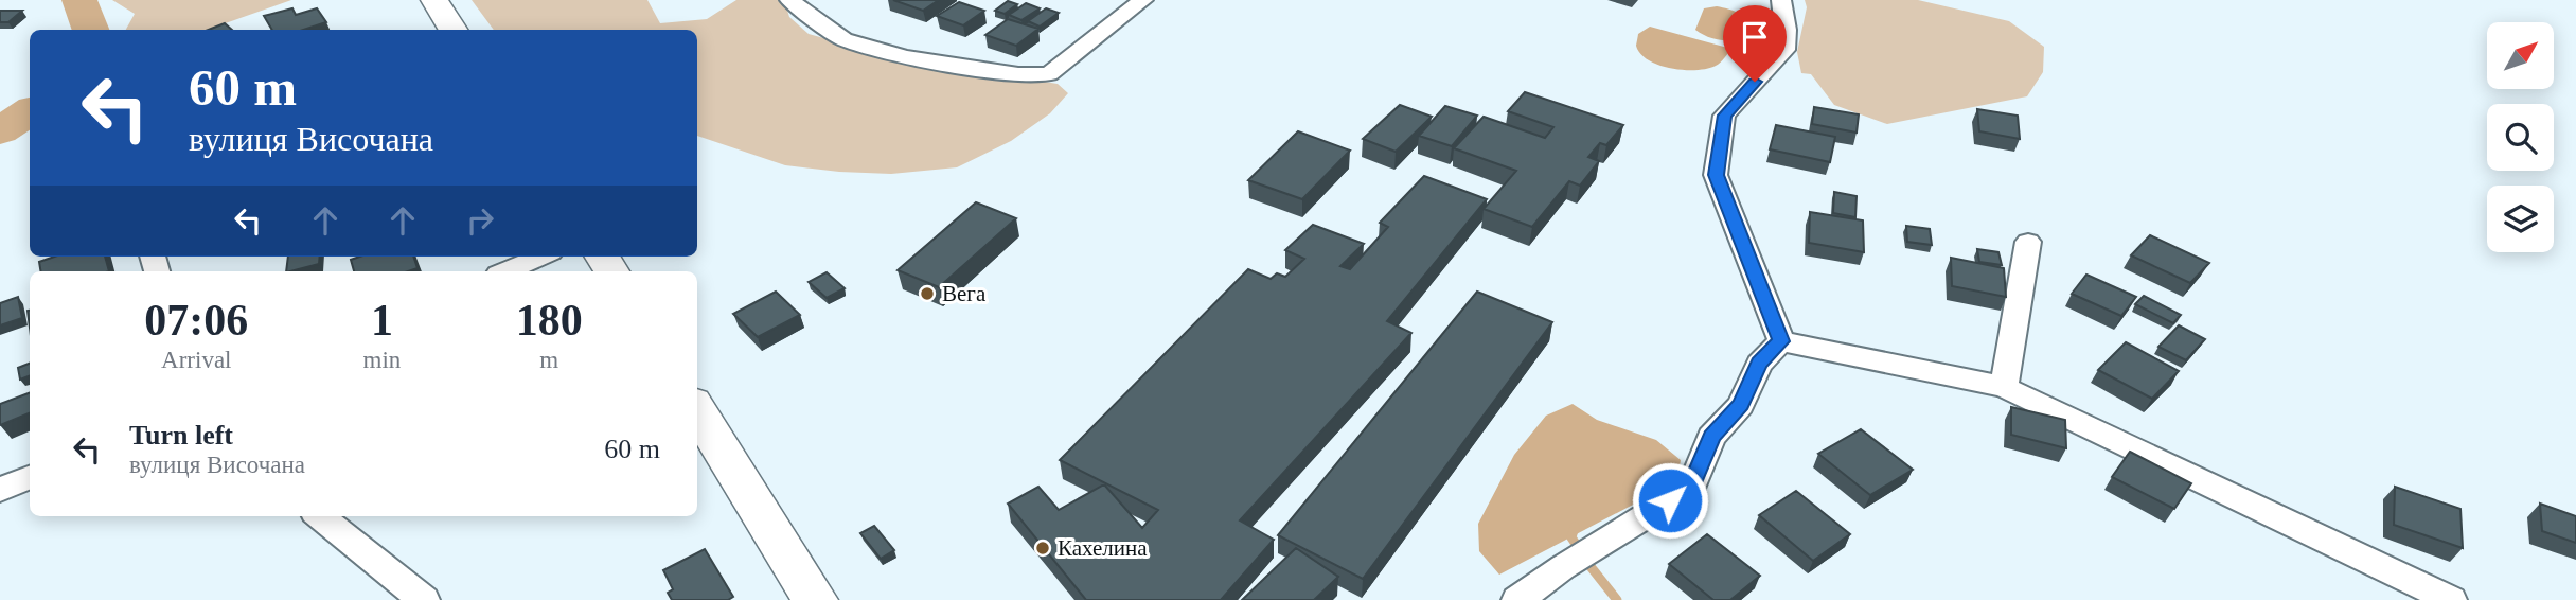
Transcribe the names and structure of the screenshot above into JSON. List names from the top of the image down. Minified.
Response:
{"places":["Вега","Кахелина"],"north":"top right","page":{"turn":["60 m","вулиця Височана"],"eta":["07:06","Arrival","1","min","180","m"],"list":[{"name":"Turn left","note":"вулиця Височана","value":"60 m"}]}}
